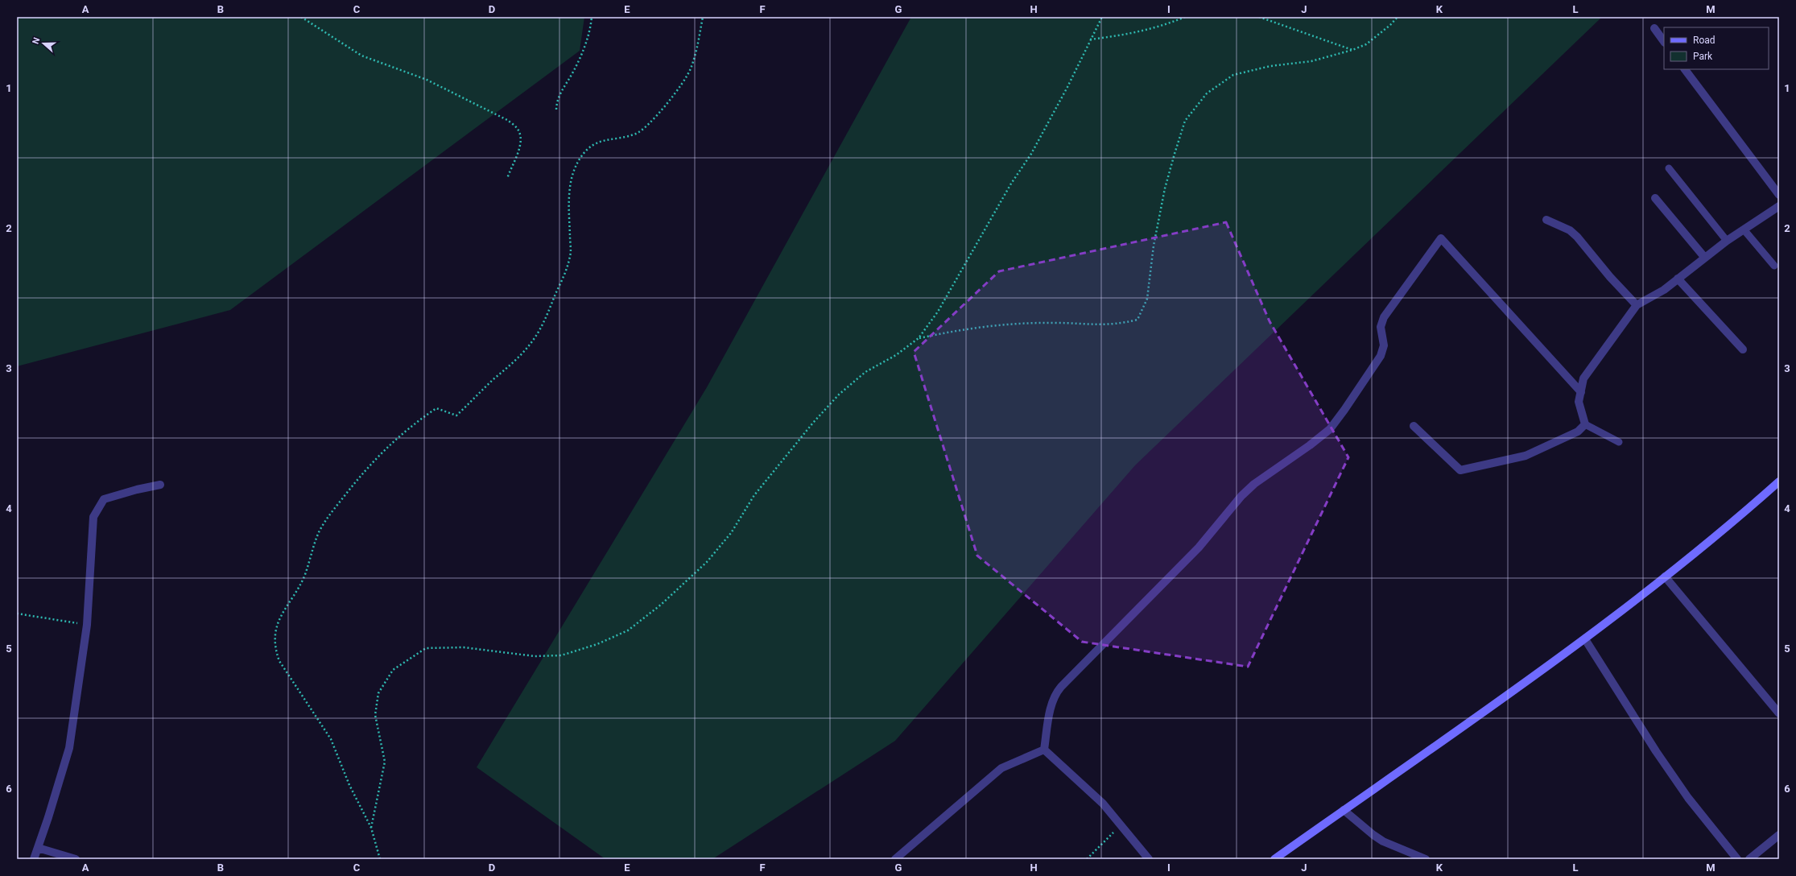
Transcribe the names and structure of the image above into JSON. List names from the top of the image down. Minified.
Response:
{"legend":["Road","Park"],"north":"left","grid":{"columns":["A","B","C","D","E","F","G","H","I","J","K","L","M"],"rows":["1","2","3","4","5","6"]}}
